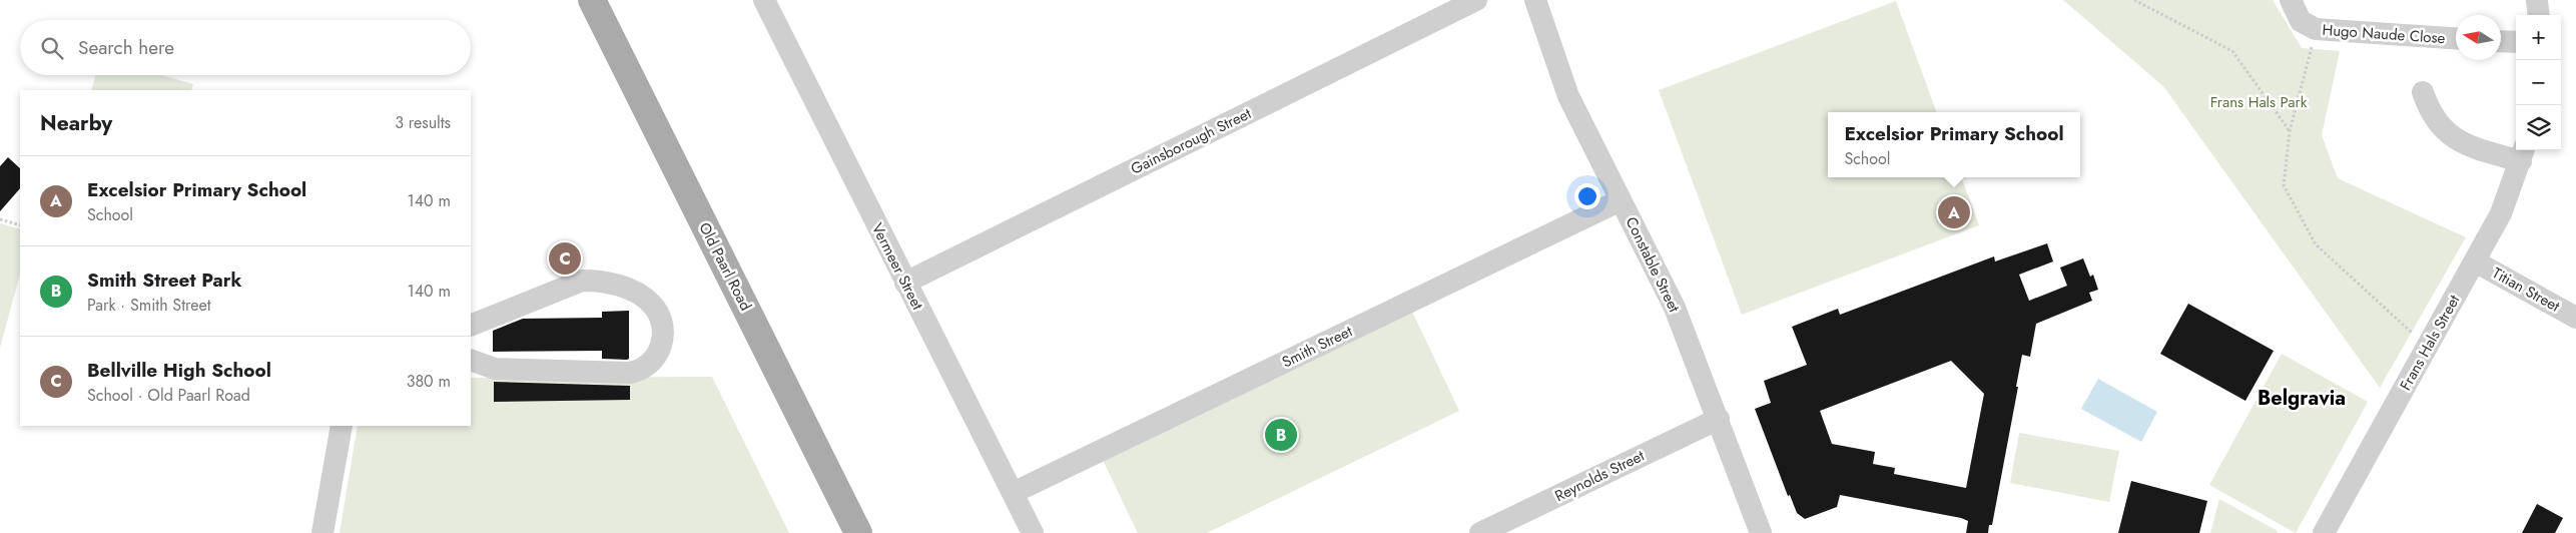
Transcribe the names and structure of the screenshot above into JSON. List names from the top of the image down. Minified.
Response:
{"streets":{"main road":["Old Paarl Road"],"street":["Hugo Naude Close","Gainsborough Street","Constable Street","Vermeer Street","Titian Street","Frans Hals Street","Smith Street","Reynolds Street"]},"crossings":[["Gainsborough Street","Vermeer Street"],["Constable Street","Smith Street"],["Constable Street","Reynolds Street"],["Vermeer Street","Smith Street"],["Titian Street","Frans Hals Street"]],"districts":["Belgravia"],"parks":["Frans Hals Park"],"north":"left","page":{"map_buttons":["+","−"],"search":"Search here","heading":["Nearby","3 results"],"popup":["Excelsior Primary School","School"],"list":[{"mark":"A","name":"Excelsior Primary School","note":"School","value":"140 m"},{"mark":"B","name":"Smith Street Park","note":"Park · Smith Street","value":"140 m"},{"mark":"C","name":"Bellville High School","note":"School · Old Paarl Road","value":"380 m"}],"pins":["A","C","B"]}}
